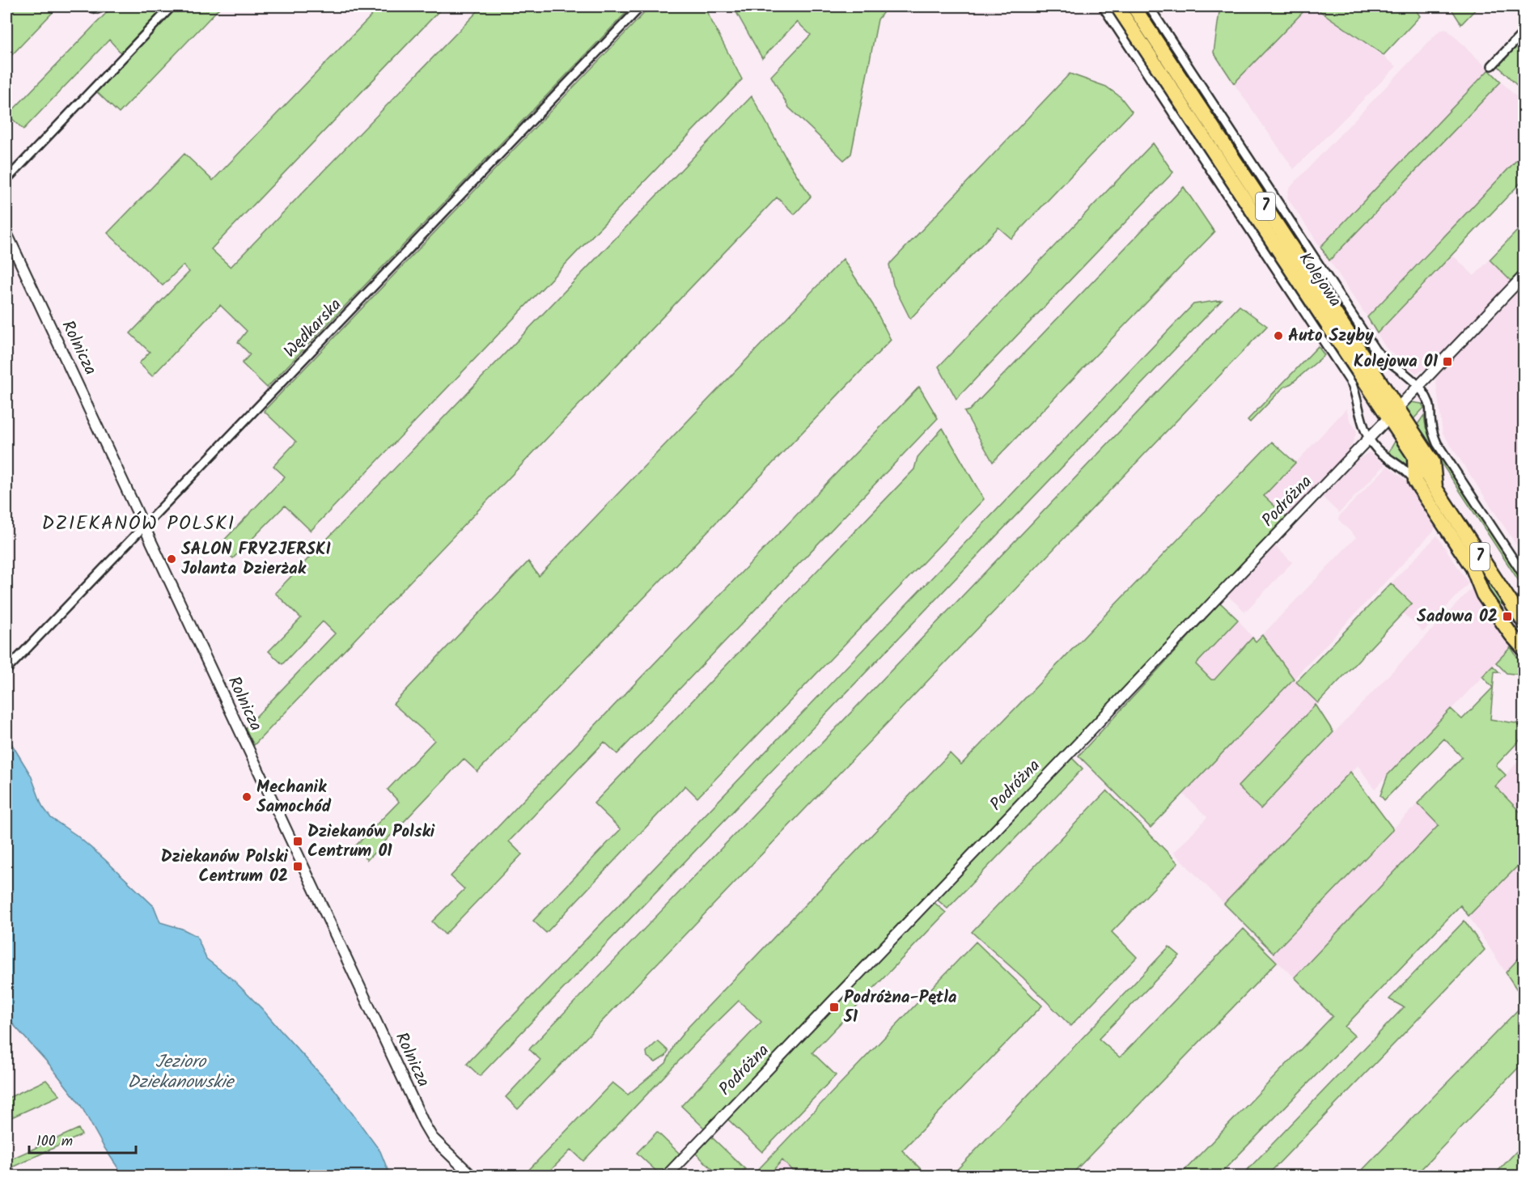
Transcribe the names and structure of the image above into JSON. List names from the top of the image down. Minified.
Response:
{"streets":{"highway":["7","Kolejowa"],"street":["Wędkarska","Rolnicza","Podróżna"]},"crossings":[["Kolejowa","Podróżna"],["Wędkarska","Rolnicza"]],"districts":["DZIEKANÓW POLSKI"],"water":["Jezioro Dziekanowskie"],"places":{"other":["Auto Szyby","SALON FRYZJERSKI Jolanta Dzierżak","Mechanik Samochód"],"transit":["Kolejowa 01","Sadowa 02","Dziekanów Polski Centrum 01","Dziekanów Polski Centrum 02","Podróżna-Pętla 51"]},"scale_bar":"100 m"}
